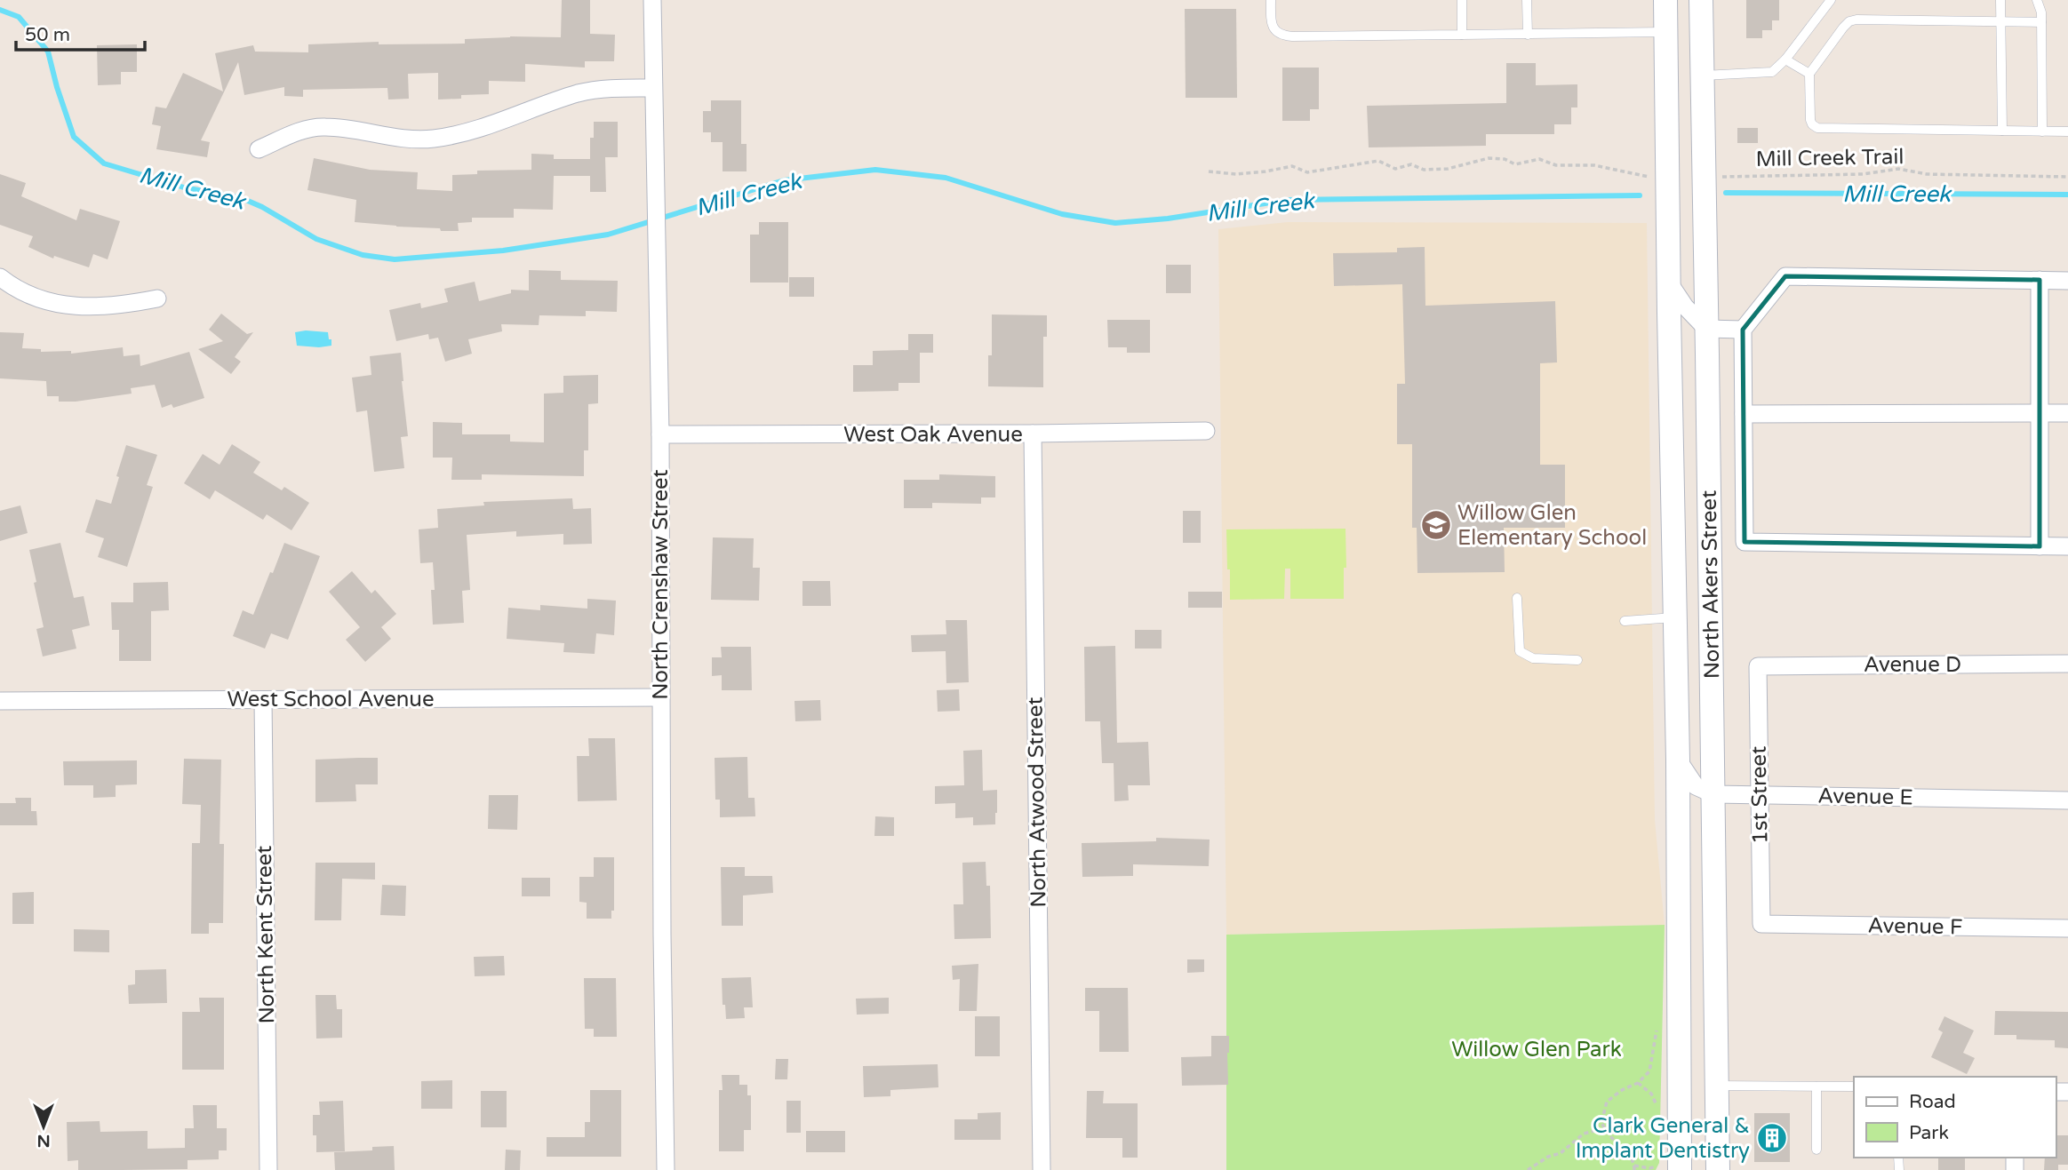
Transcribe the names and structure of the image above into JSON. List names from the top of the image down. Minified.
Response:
{"streets":{"main road":["North Akers Street"],"street":["West Oak Avenue","North Crenshaw Street","Avenue D","West School Avenue","1st Street","Avenue E","North Atwood Street","Avenue F","North Kent Street"],"path":["Mill Creek Trail"]},"crossings":[["Mill Creek Trail","North Akers Street"],["West Oak Avenue","North Crenshaw Street"],["West Oak Avenue","North Atwood Street"],["North Crenshaw Street","West School Avenue"],["North Akers Street","Avenue E"],["Avenue D","1st Street"],["West School Avenue","North Kent Street"],["1st Street","Avenue E"],["1st Street","Avenue F"]],"water":["Mill Creek"],"parks":["Willow Glen Park"],"places":{"school or university":["Willow Glen Elementary School"],"building":["Clark General & Implant Dentistry"]},"legend":["Road","Park"],"scale_bar":"50 m","north":"bottom"}
